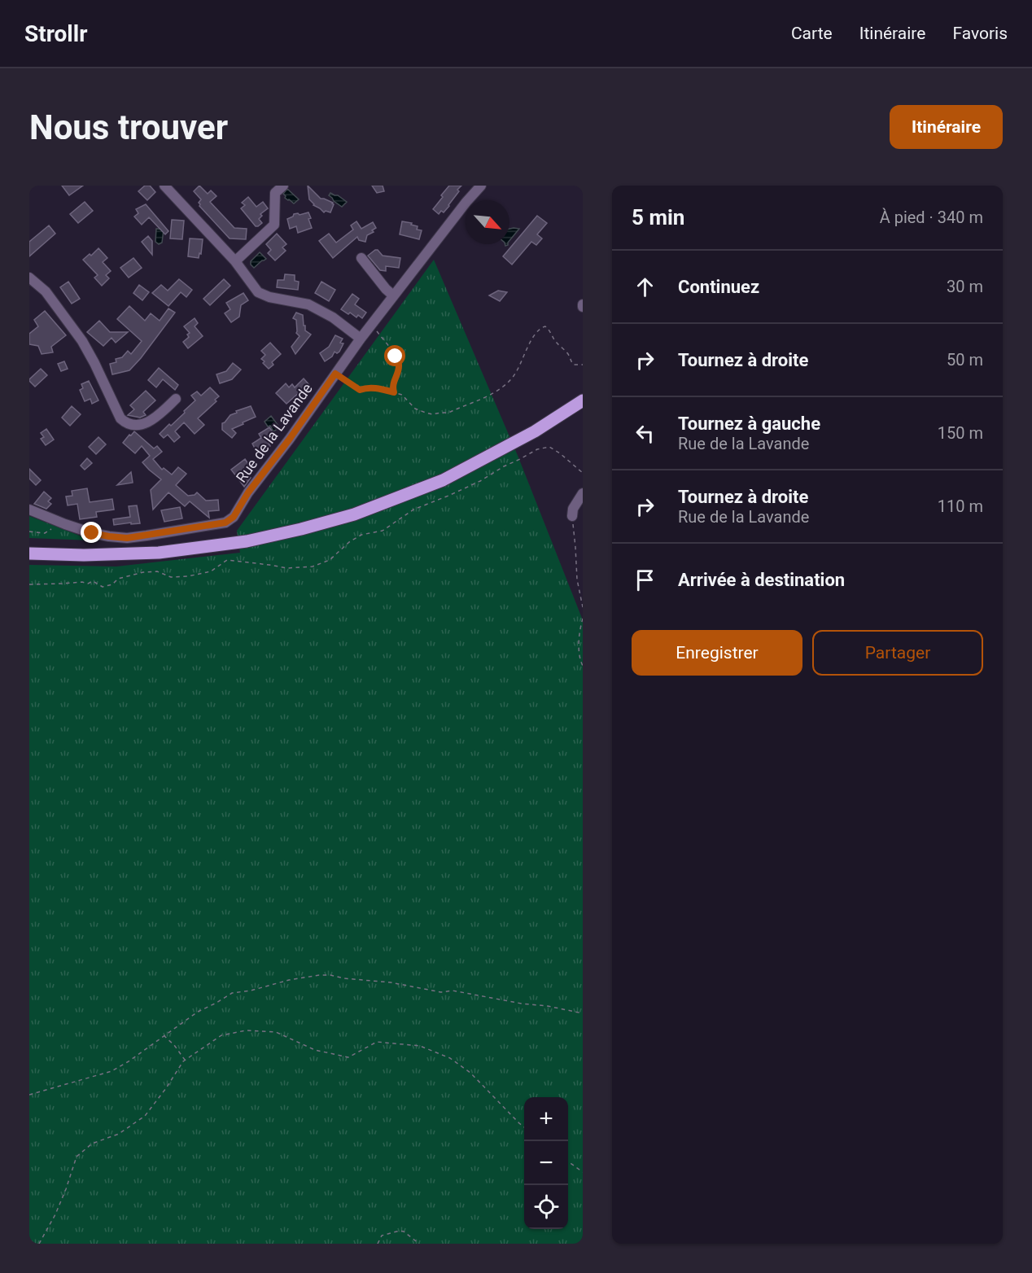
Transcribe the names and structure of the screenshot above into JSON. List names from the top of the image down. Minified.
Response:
{"streets":{"street":["Rue de la Lavande"]},"north":"bottom right","page":{"header":"Strollr","nav":["Carte","Itinéraire","Favoris"],"buttons":["Itinéraire",["Enregistrer","Partager"]],"title":"Nous trouver","heading":["5 min","À pied · 340 m"],"list":[["Continuez","30 m"],["Tournez à droite","50 m"],["Tournez à gauche","Rue de la Lavande","150 m"],["Tournez à droite","Rue de la Lavande","110 m"],"Arrivée à destination"],"map_buttons":["+","−"]}}
